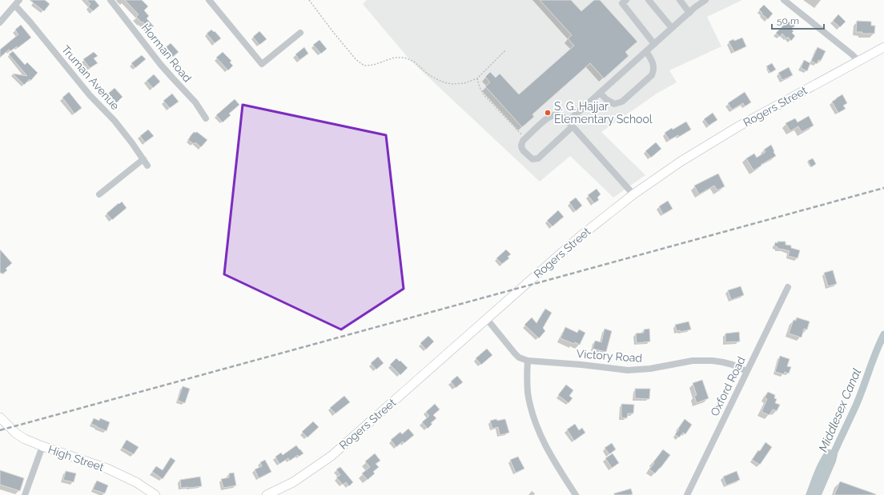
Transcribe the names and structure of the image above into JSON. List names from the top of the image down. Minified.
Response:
{"streets":{"main road":["Rogers Street","High Street"],"street":["Horman Road","Truman Avenue","Victory Road","Oxford Road"]},"crossings":[["Rogers Street","Victory Road"],["Victory Road","Oxford Road"]],"water":["Middlesex Canal"],"places":["S. G. Hajjar Elementary School"],"scale_bar":"50 m"}
